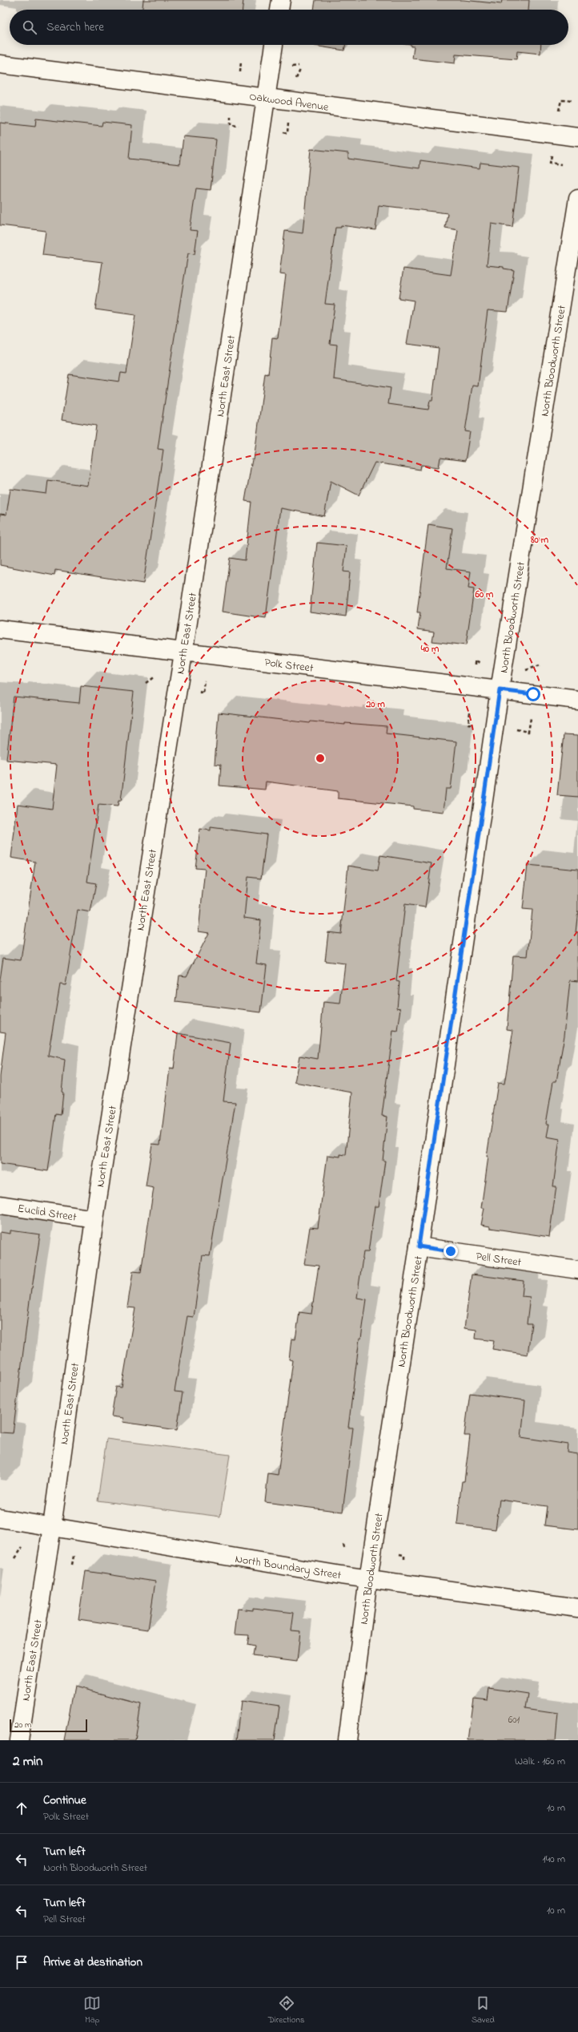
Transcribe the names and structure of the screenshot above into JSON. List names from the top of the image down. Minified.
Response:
{"streets":{"street":["Oakwood Avenue","North Bloodworth Street","North East Street","Polk Street","Euclid Street","Pell Street","North Boundary Street"]},"crossings":[["Oakwood Avenue","North East Street"],["North Bloodworth Street","Polk Street"],["North Bloodworth Street","Pell Street"],["North Bloodworth Street","North Boundary Street"],["North East Street","Polk Street"],["North East Street","Euclid Street"],["North East Street","North Boundary Street"]],"house_numbers":["601"],"scale_bar":"20 m","page":{"search":"Search here","scale":"20 m","heading":["2 min","Walk · 160 m"],"list":[["Continue","Polk Street","10 m"],["Turn left","North Bloodworth Street","140 m"],["Turn left","Pell Street","10 m"],"Arrive at destination"],"nav":["Map","Directions","Saved"]},"rings":["80 m","60 m","40 m","20 m"]}
